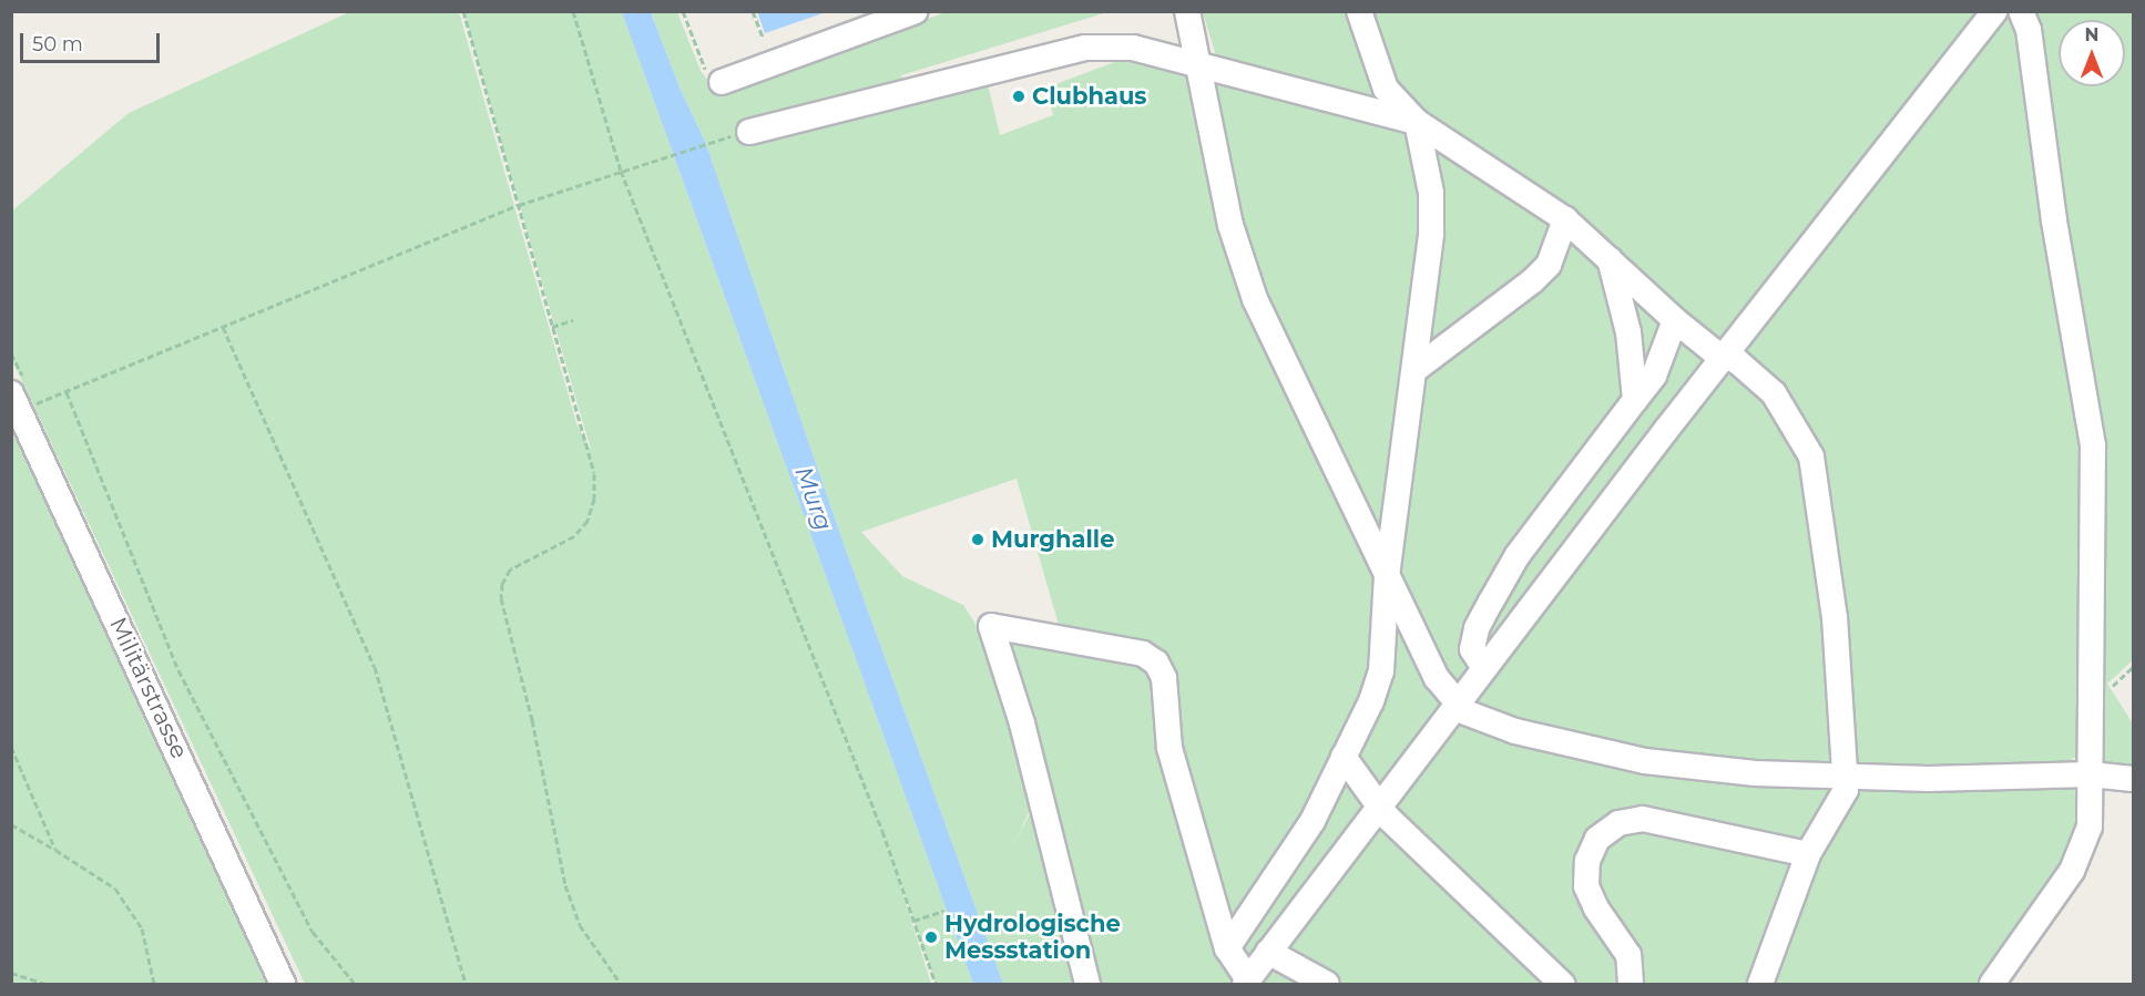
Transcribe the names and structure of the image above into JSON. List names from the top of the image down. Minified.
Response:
{"streets":{"street":["Militärstrasse"]},"water":["Murg"],"places":["Clubhaus","Murghalle","Hydrologische Messstation"],"scale_bar":"50 m","north":"top"}
